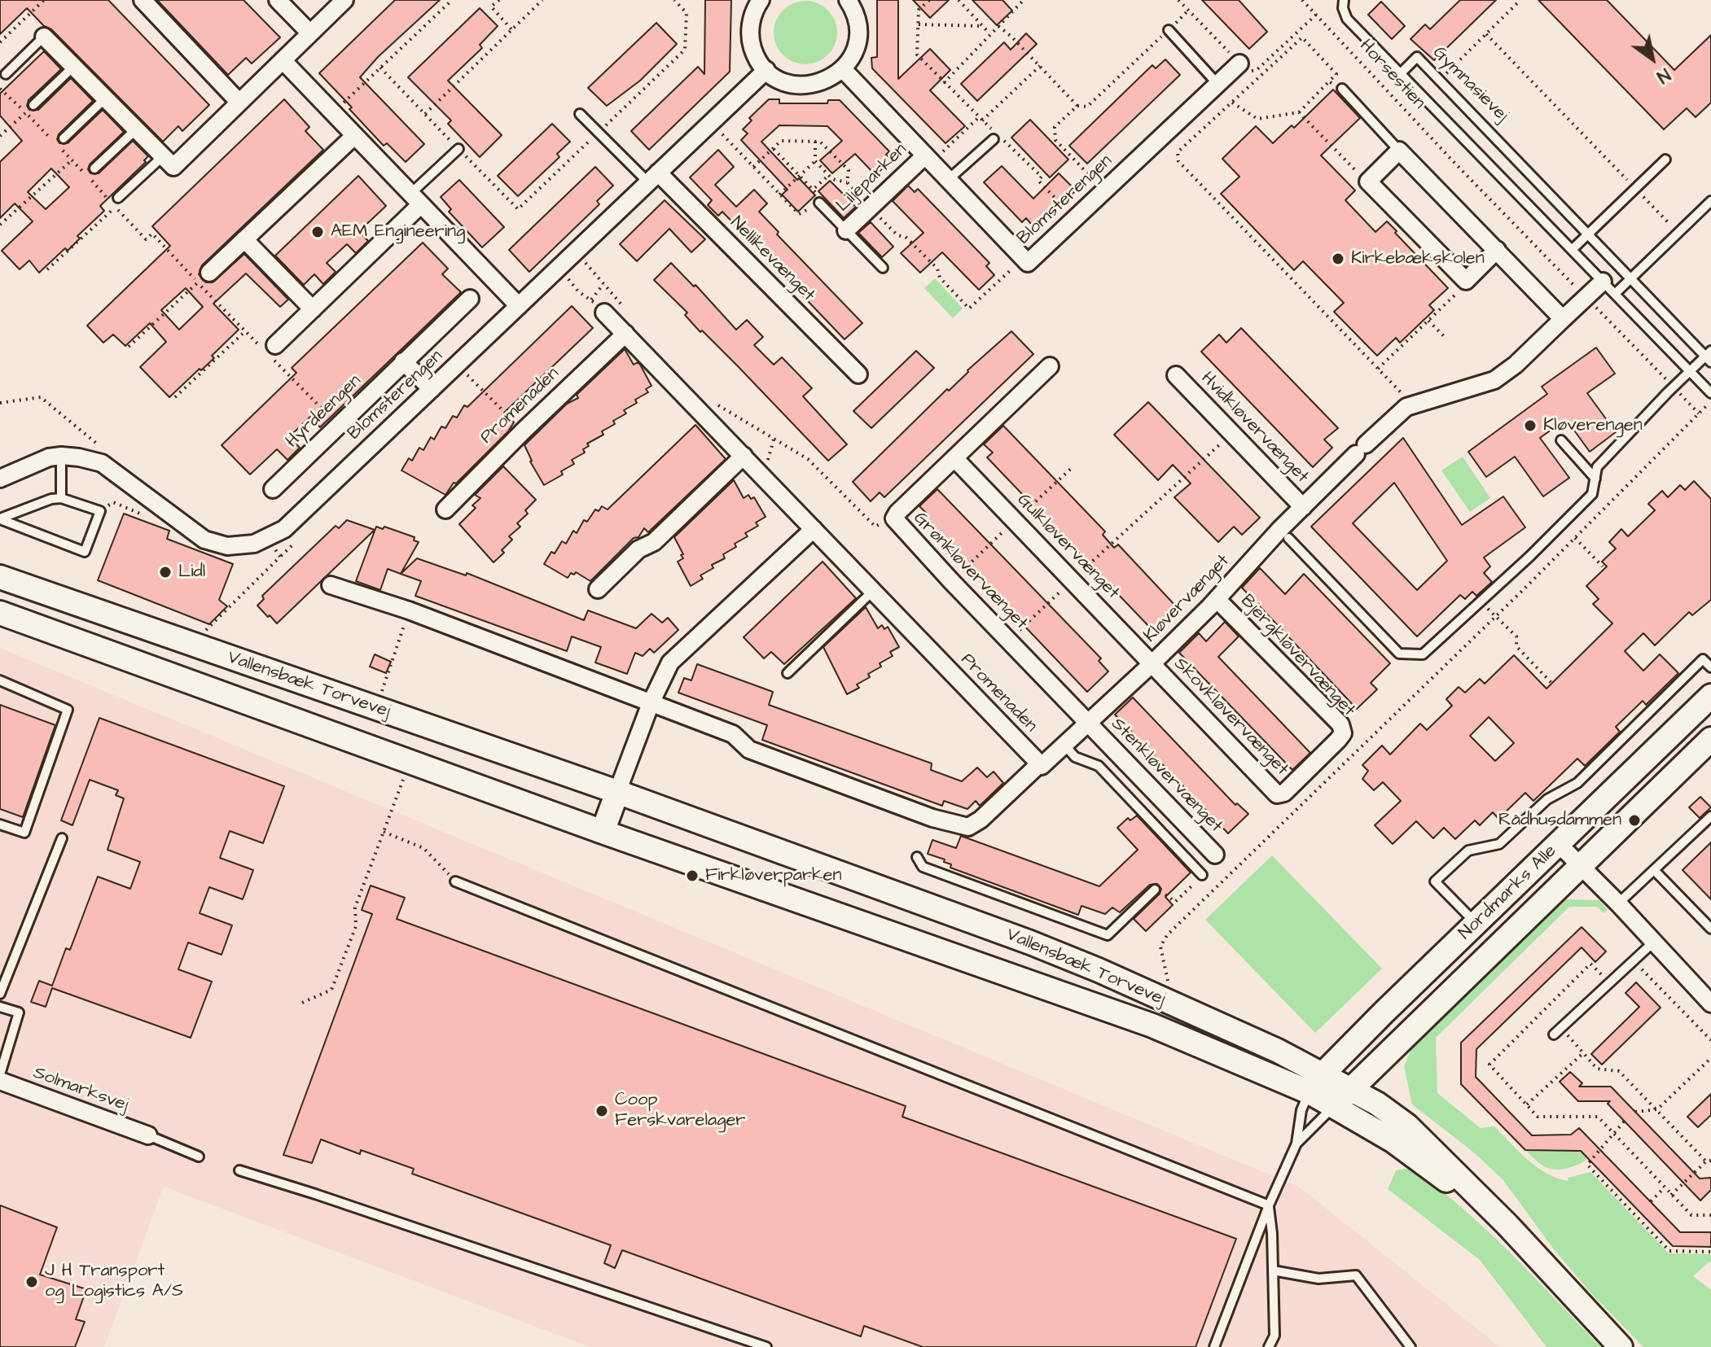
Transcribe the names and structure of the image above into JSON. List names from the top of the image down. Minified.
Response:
{"streets":{"street":["Liljeparken","Blomsterengen","Nellikevænget","Promenaden","Hyrdeengen","Hvidkløvervænget","Gulkløvervænget","Grønkløvervænget","Kløvervænget","Bjergkløvervænget","Vallensbæk Torvevej","Skovkløvervænget","Stenkløvervænget","Nordmarks Alle","Solmarksvej"],"lane":["Gymnasievej"],"path":["Horsestien"]},"crossings":[["Liljeparken","Blomsterengen"],["Blomsterengen","Nellikevænget"],["Promenaden","Kløvervænget"],["Hvidkløvervænget","Kløvervænget"],["Gulkløvervænget","Grønkløvervænget"],["Gulkløvervænget","Kløvervænget"],["Gulkløvervænget","Skovkløvervænget"],["Grønkløvervænget","Kløvervænget"],["Grønkløvervænget","Stenkløvervænget"],["Kløvervænget","Bjergkløvervænget"],["Kløvervænget","Skovkløvervænget"],["Kløvervænget","Stenkløvervænget"],["Bjergkløvervænget","Skovkløvervænget"],["Vallensbæk Torvevej","Nordmarks Alle"]],"places":["AEM Engineering","Kirkebækskolen","Kløverengen","Lidl","Rådhusdammen","Firkløverparken","Coop Ferskvarelager","J H Transport og Logistics A/S"],"north":"bottom right"}
